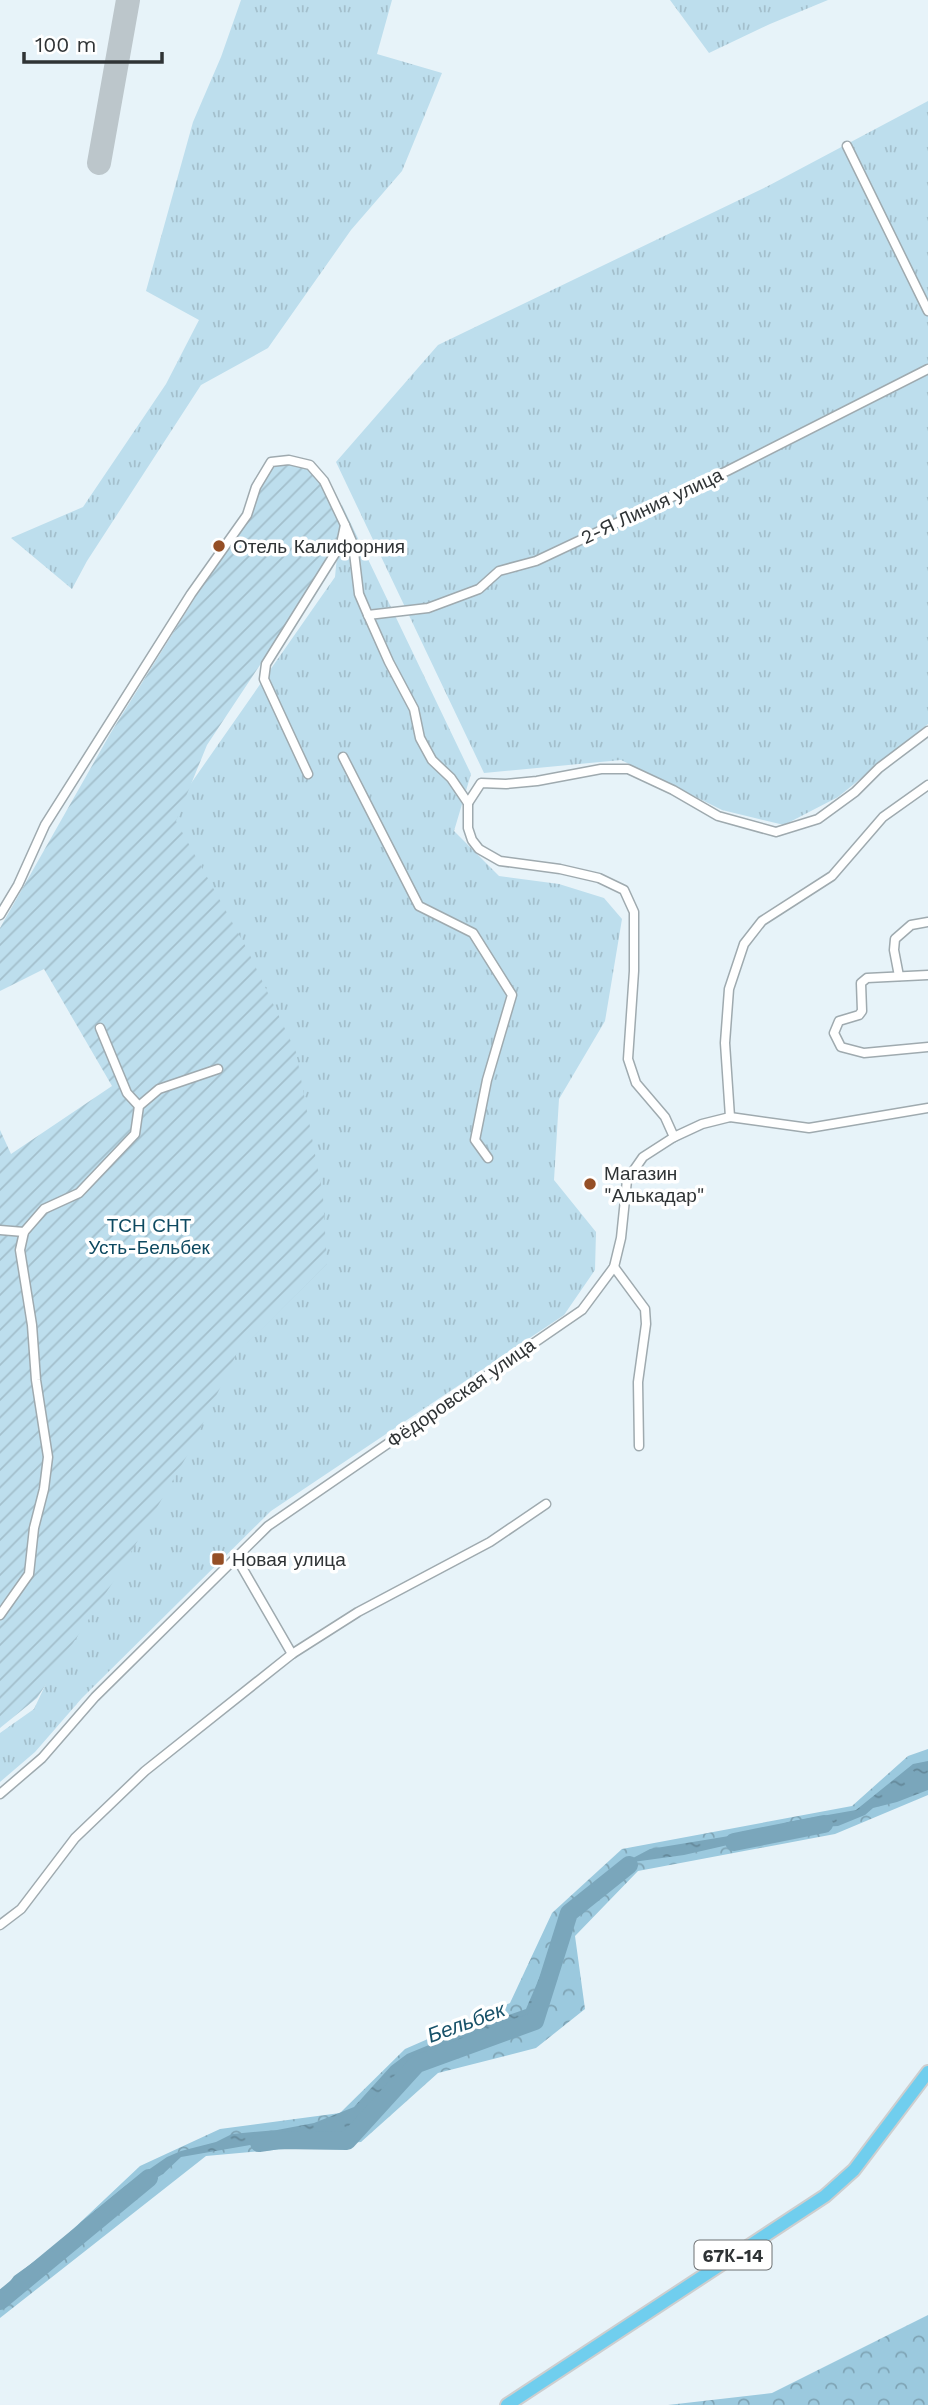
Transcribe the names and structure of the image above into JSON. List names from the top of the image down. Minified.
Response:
{"streets":{"main road":["67К-14"],"street":["2-Я Линия улица","Фёдоровская улица"]},"water":["Бельбек"],"parks":["ТСН СНТ Усть-Бельбек"],"places":{"other":["Отель Калифорния","Магазин \"Алькадар\""],"transit":["Новая улица"]},"scale_bar":"100 m"}
